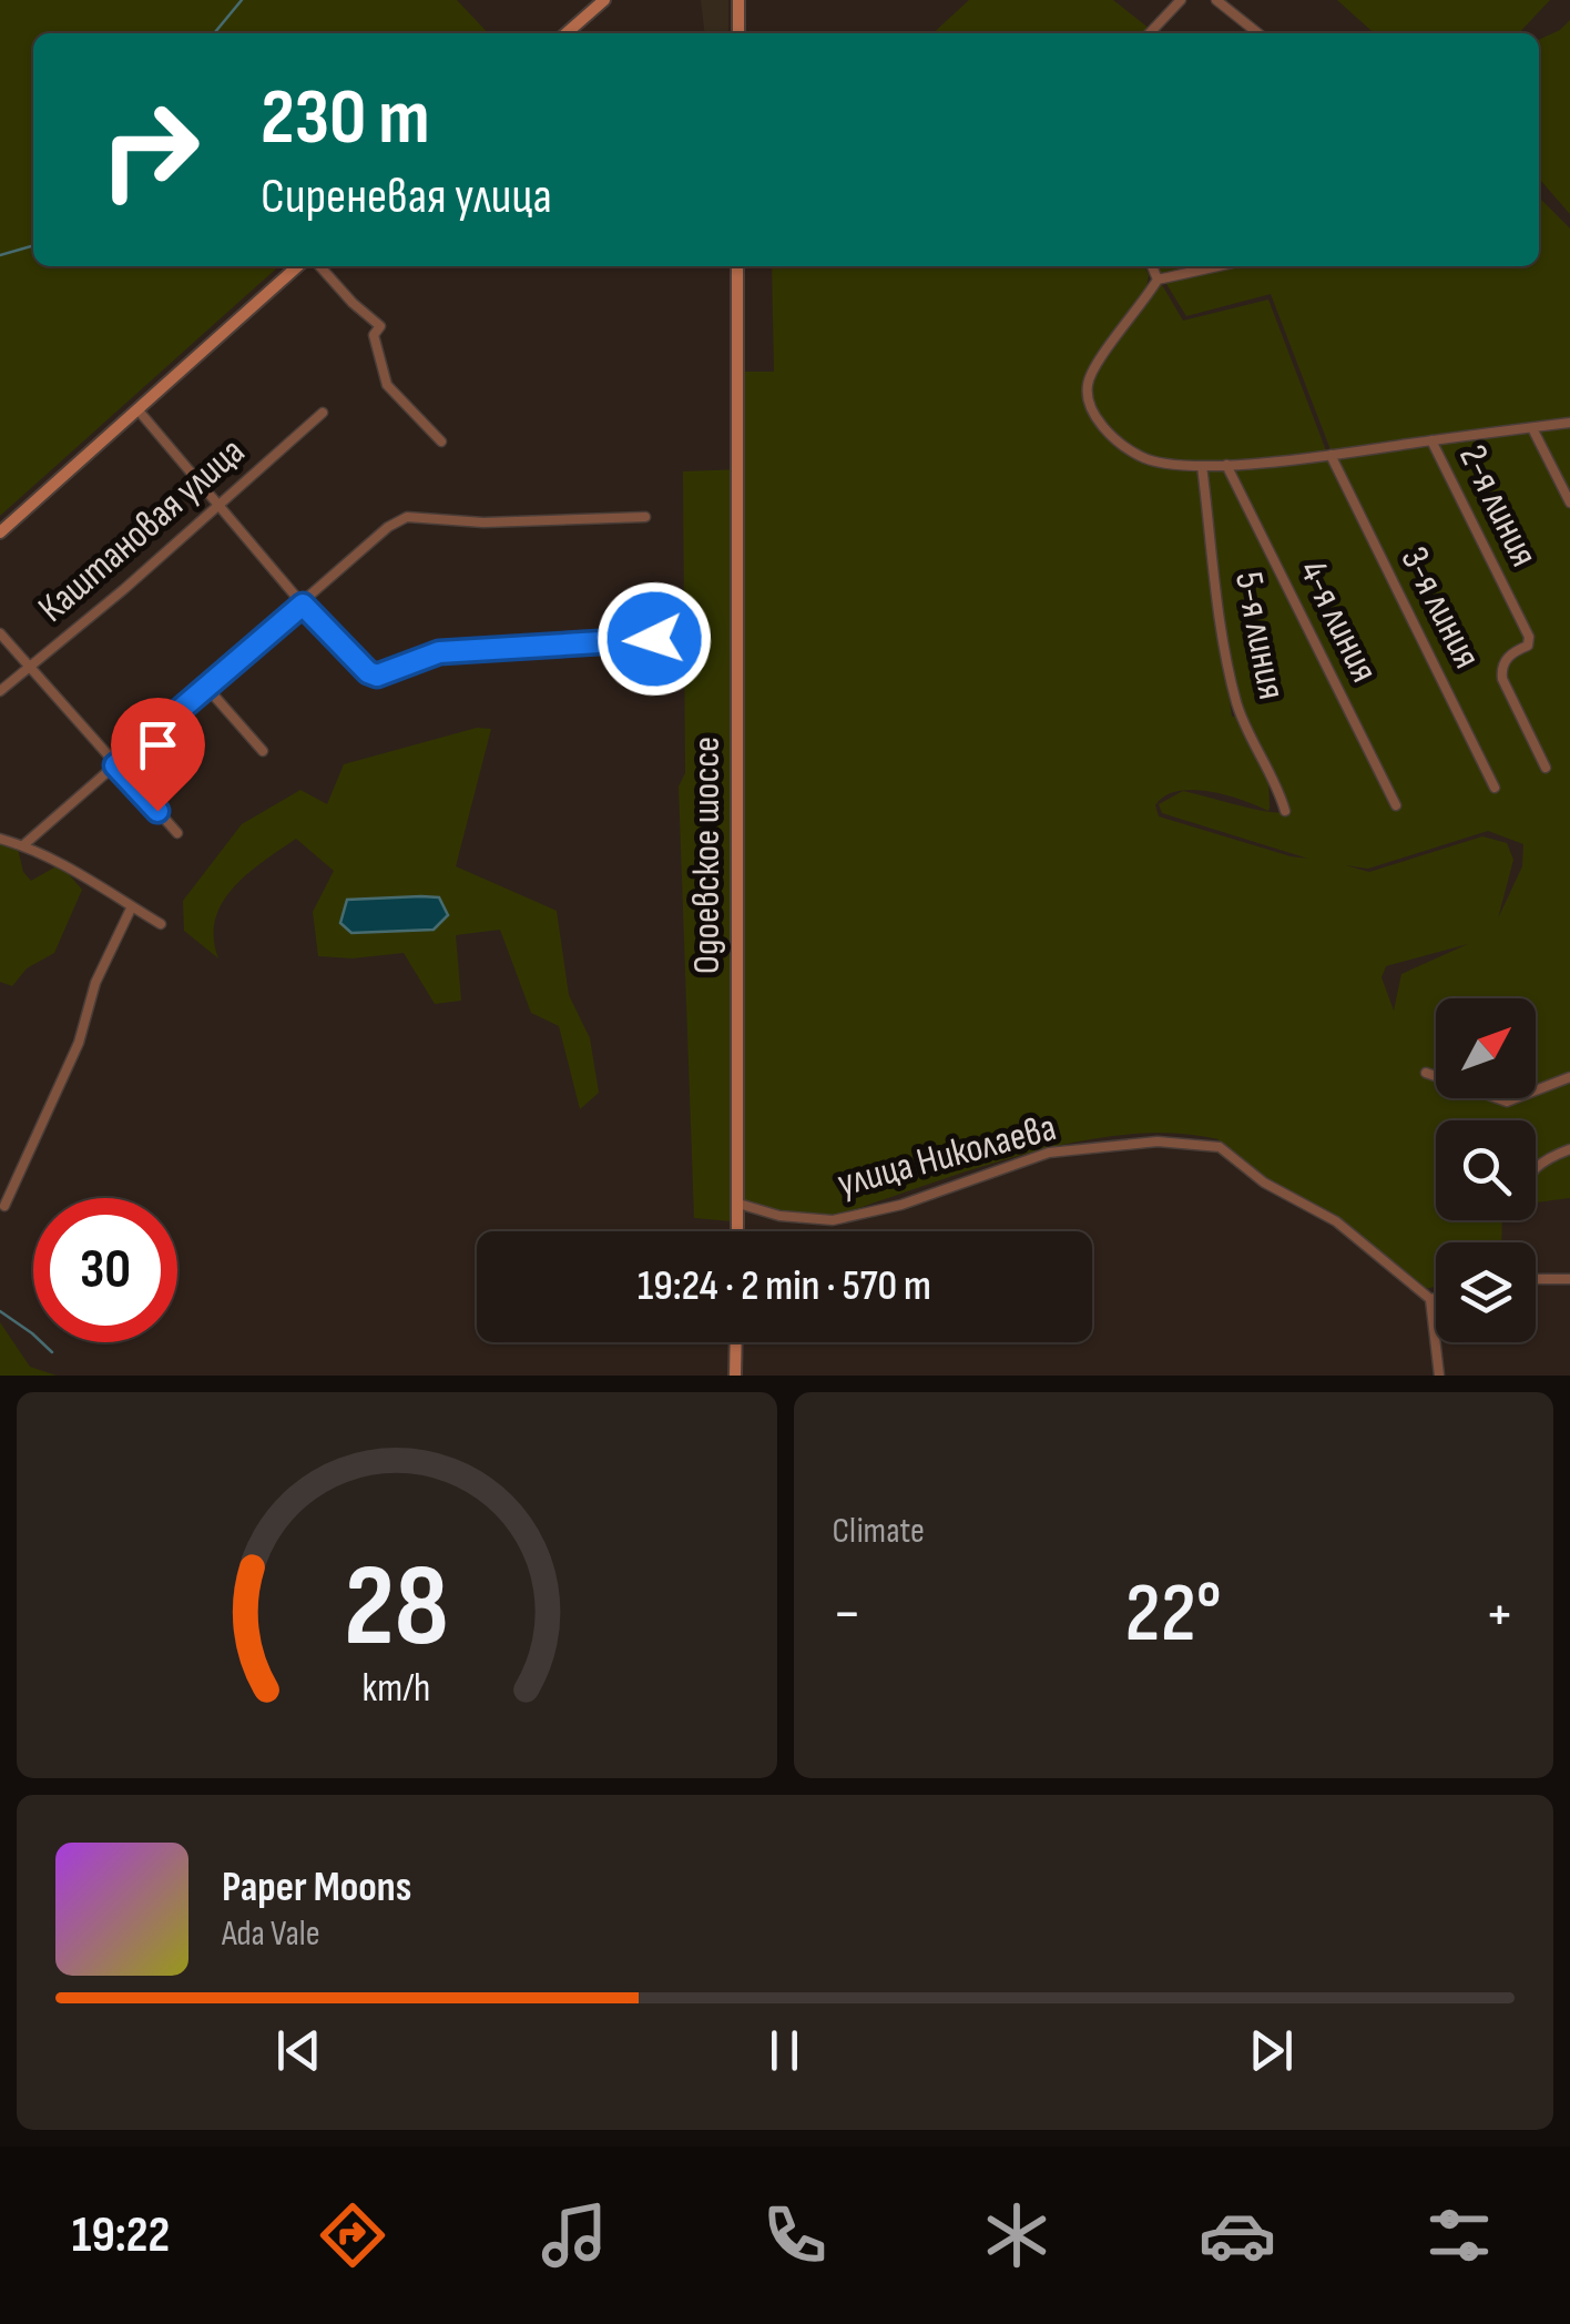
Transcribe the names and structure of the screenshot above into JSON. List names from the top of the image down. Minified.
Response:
{"streets":{"main road":["Одоевское шоссе"],"street":["2-я линия","Каштановая улица","3-я линия","4-я линия","5-я линия","улица Николаева"]},"crossings":[["Одоевское шоссе","улица Николаева"]],"north":"top right","page":{"turn":["230 m","Сиреневая улица"],"limit":"30","trip":"19:24 · 2 min · 570 m","tile":"Climate","heat":["−","22°","+"],"song":["Paper Moons","Ada Vale"],"tabs":"19:22","gauge":["28","km/h"]}}
